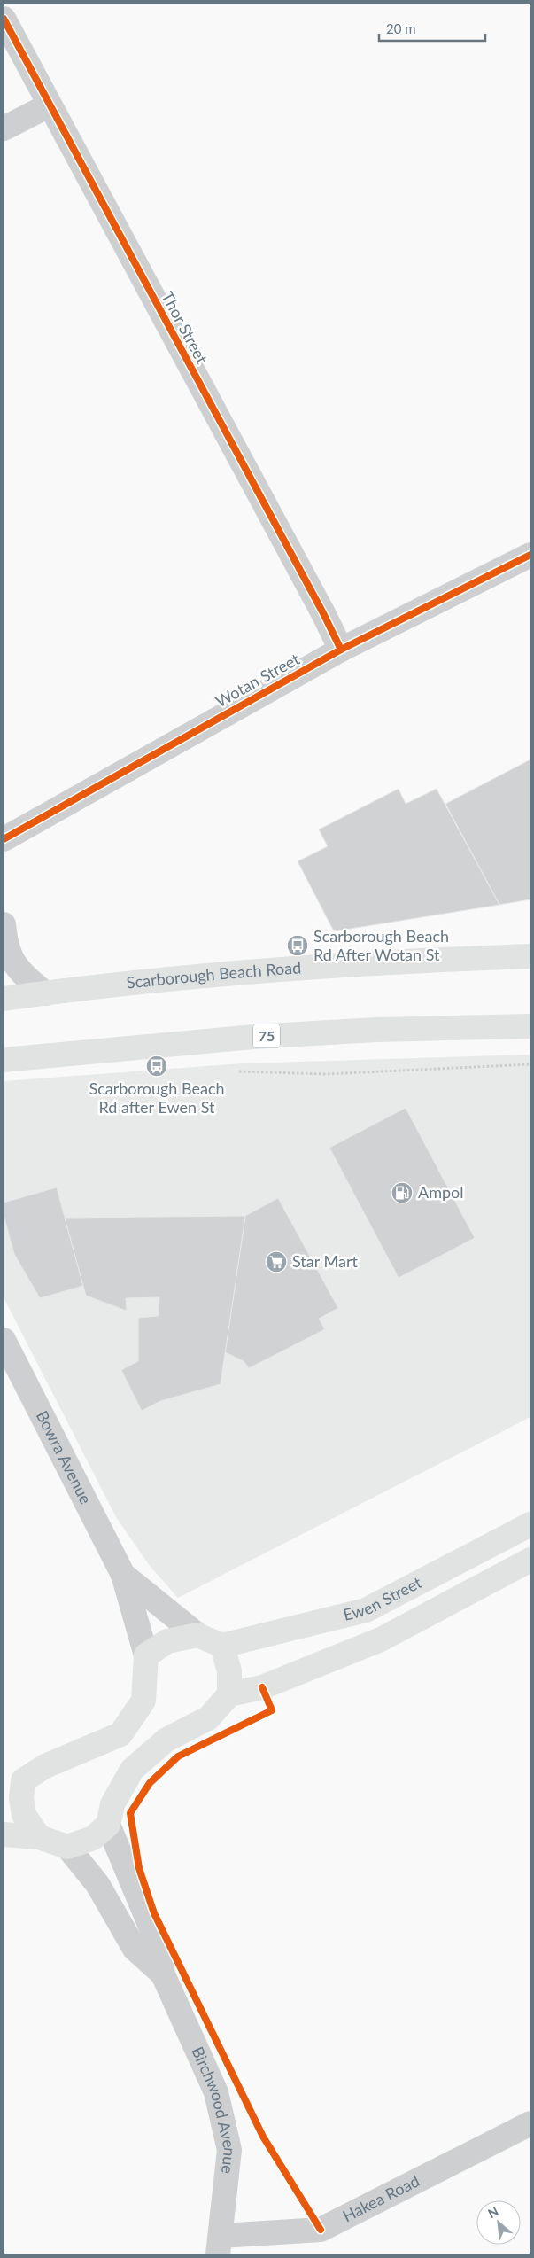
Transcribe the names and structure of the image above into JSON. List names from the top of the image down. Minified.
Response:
{"streets":{"main road":["Scarborough Beach Road","75","Ewen Street"],"street":["Thor Street","Wotan Street","Bowra Avenue","Birchwood Avenue","Hakea Road"]},"crossings":[["Thor Street","Wotan Street"],["Birchwood Avenue","Hakea Road"]],"places":{"bus stop":["Scarborough Beach Rd After Wotan St","Scarborough Beach Rd after Ewen St"],"fuel station":["Ampol"],"supermarket":["Star Mart"]},"scale_bar":"20 m","north":"top left"}
